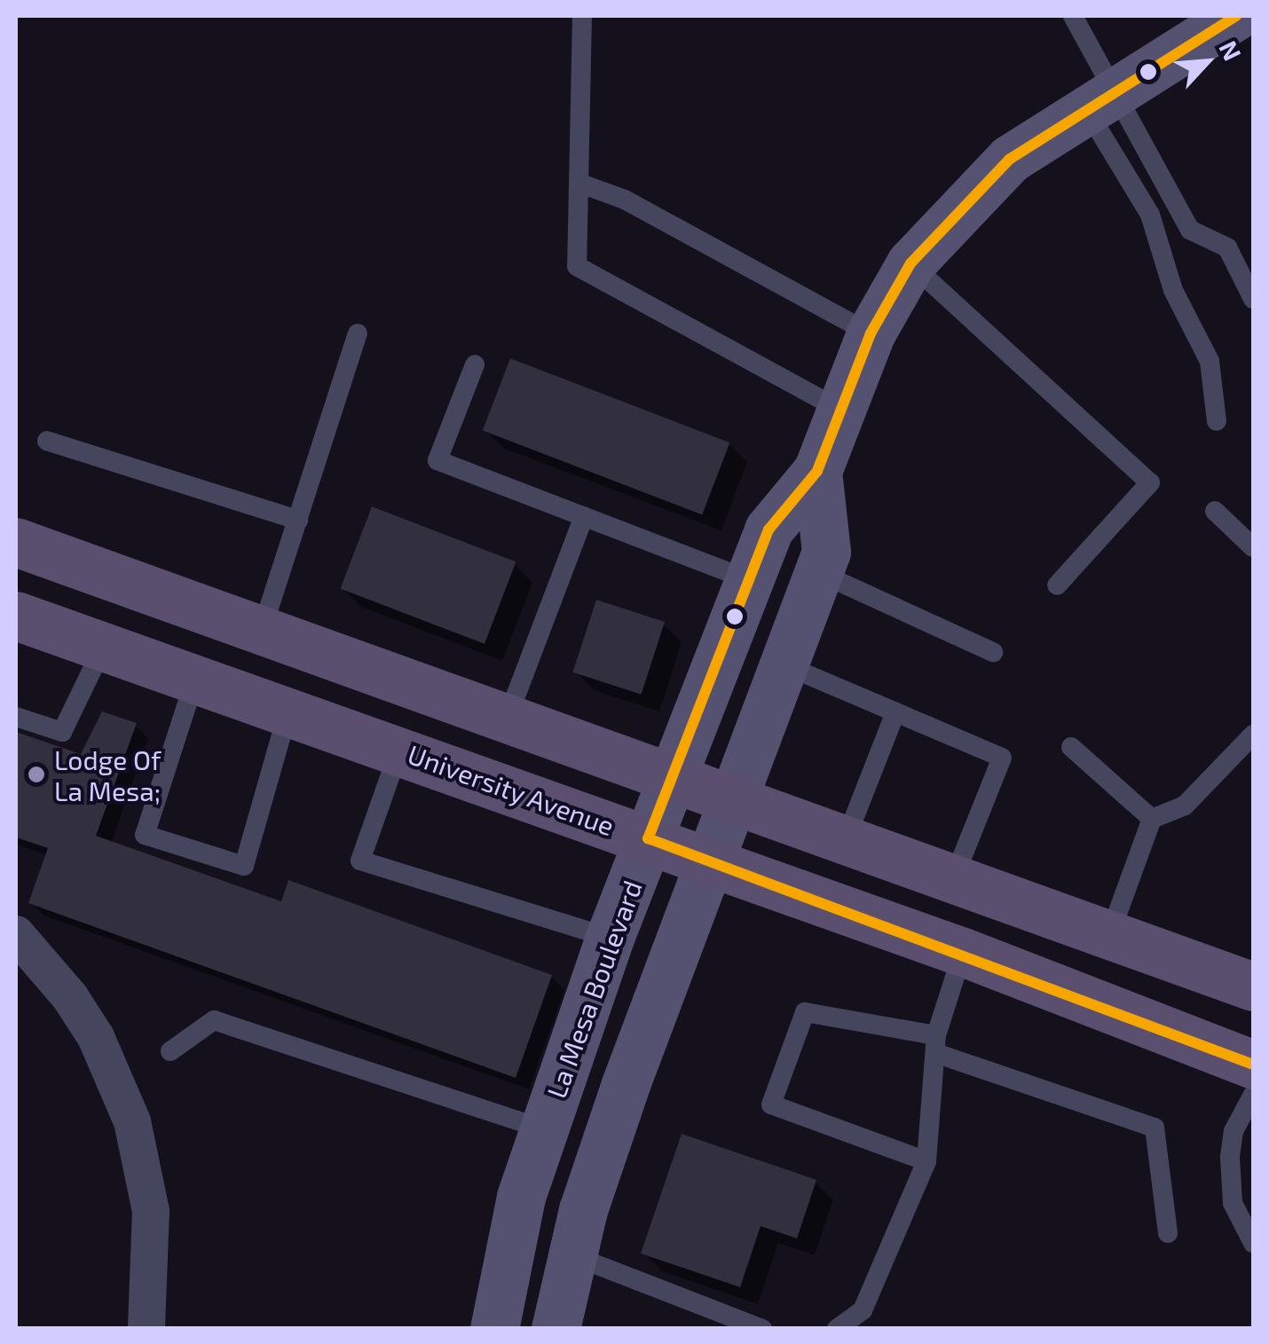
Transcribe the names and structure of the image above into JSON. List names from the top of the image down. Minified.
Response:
{"streets":{"main road":["University Avenue","La Mesa Boulevard"]},"crossings":[["University Avenue","La Mesa Boulevard"]],"places":["Lodge Of La Mesa;"],"north":"top right"}
